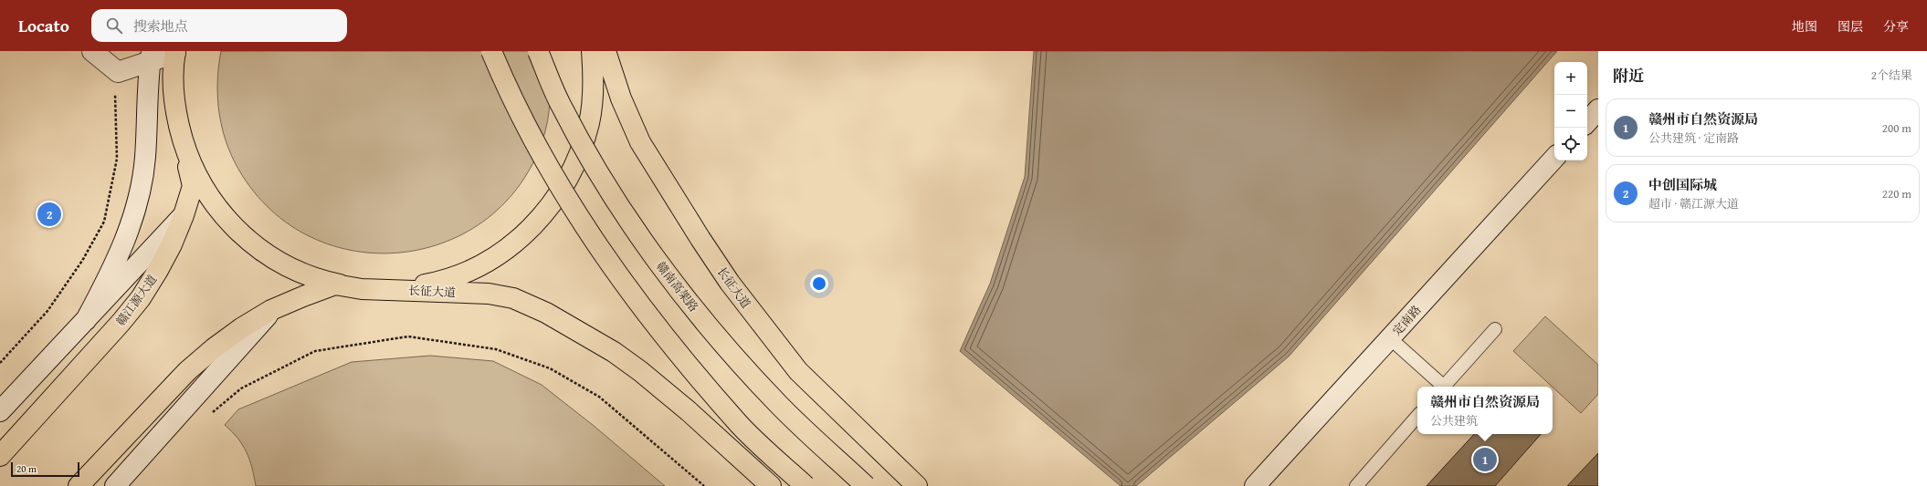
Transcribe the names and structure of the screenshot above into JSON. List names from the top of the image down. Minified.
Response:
{"streets":{"main road":["赣南高架路","长征大道","赣江源大道"],"street":["定南路"]},"scale_bar":"20 m","page":{"header":"Locato","search":"搜索地点","nav":["地图","图层","分享"],"heading":["附近","2个结果"],"map_buttons":["+","−"],"list":[{"mark":"1","name":"赣州市自然资源局","note":"公共建筑 · 定南路","value":"200 m"},{"mark":"2","name":"中创国际城","note":"超市 · 赣江源大道","value":"220 m"}],"pins":["2","1"],"popup":["赣州市自然资源局","公共建筑"],"scale":"20 m"}}
